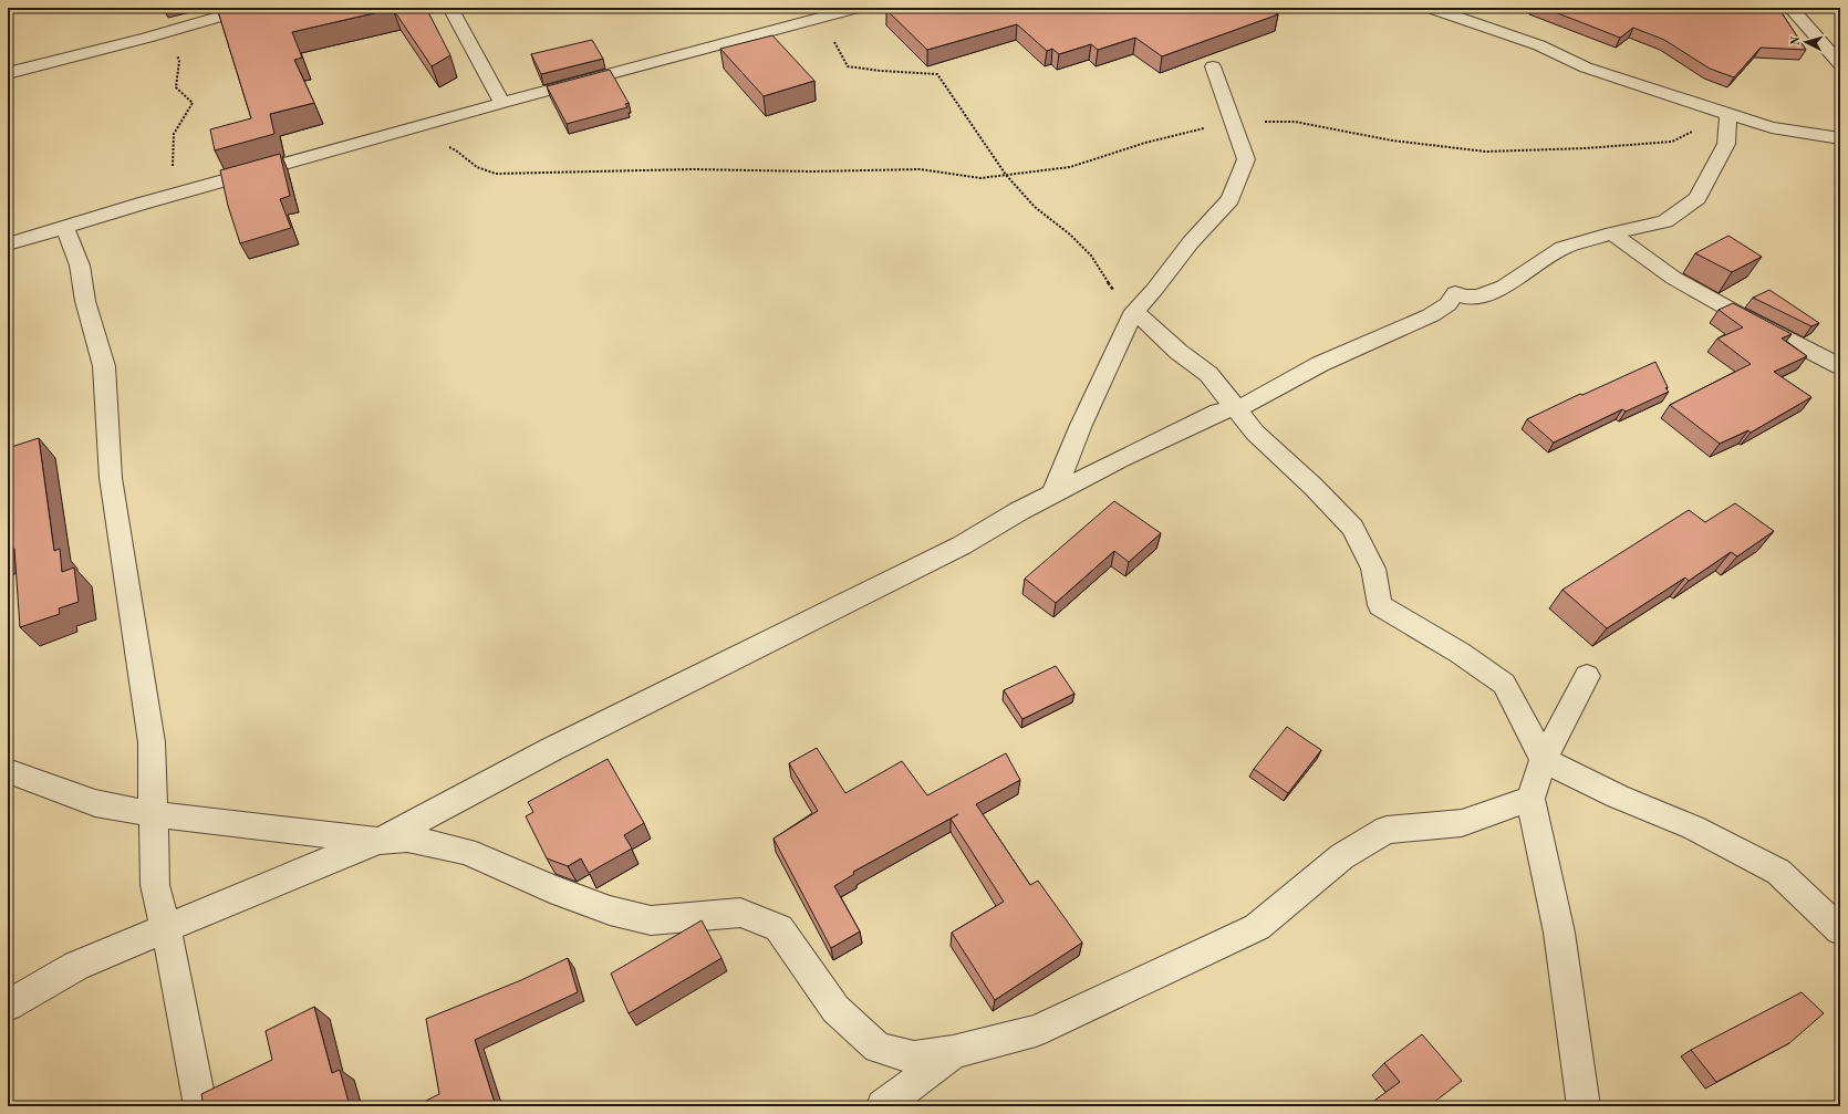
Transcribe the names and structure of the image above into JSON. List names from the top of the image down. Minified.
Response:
{"north":"left"}
